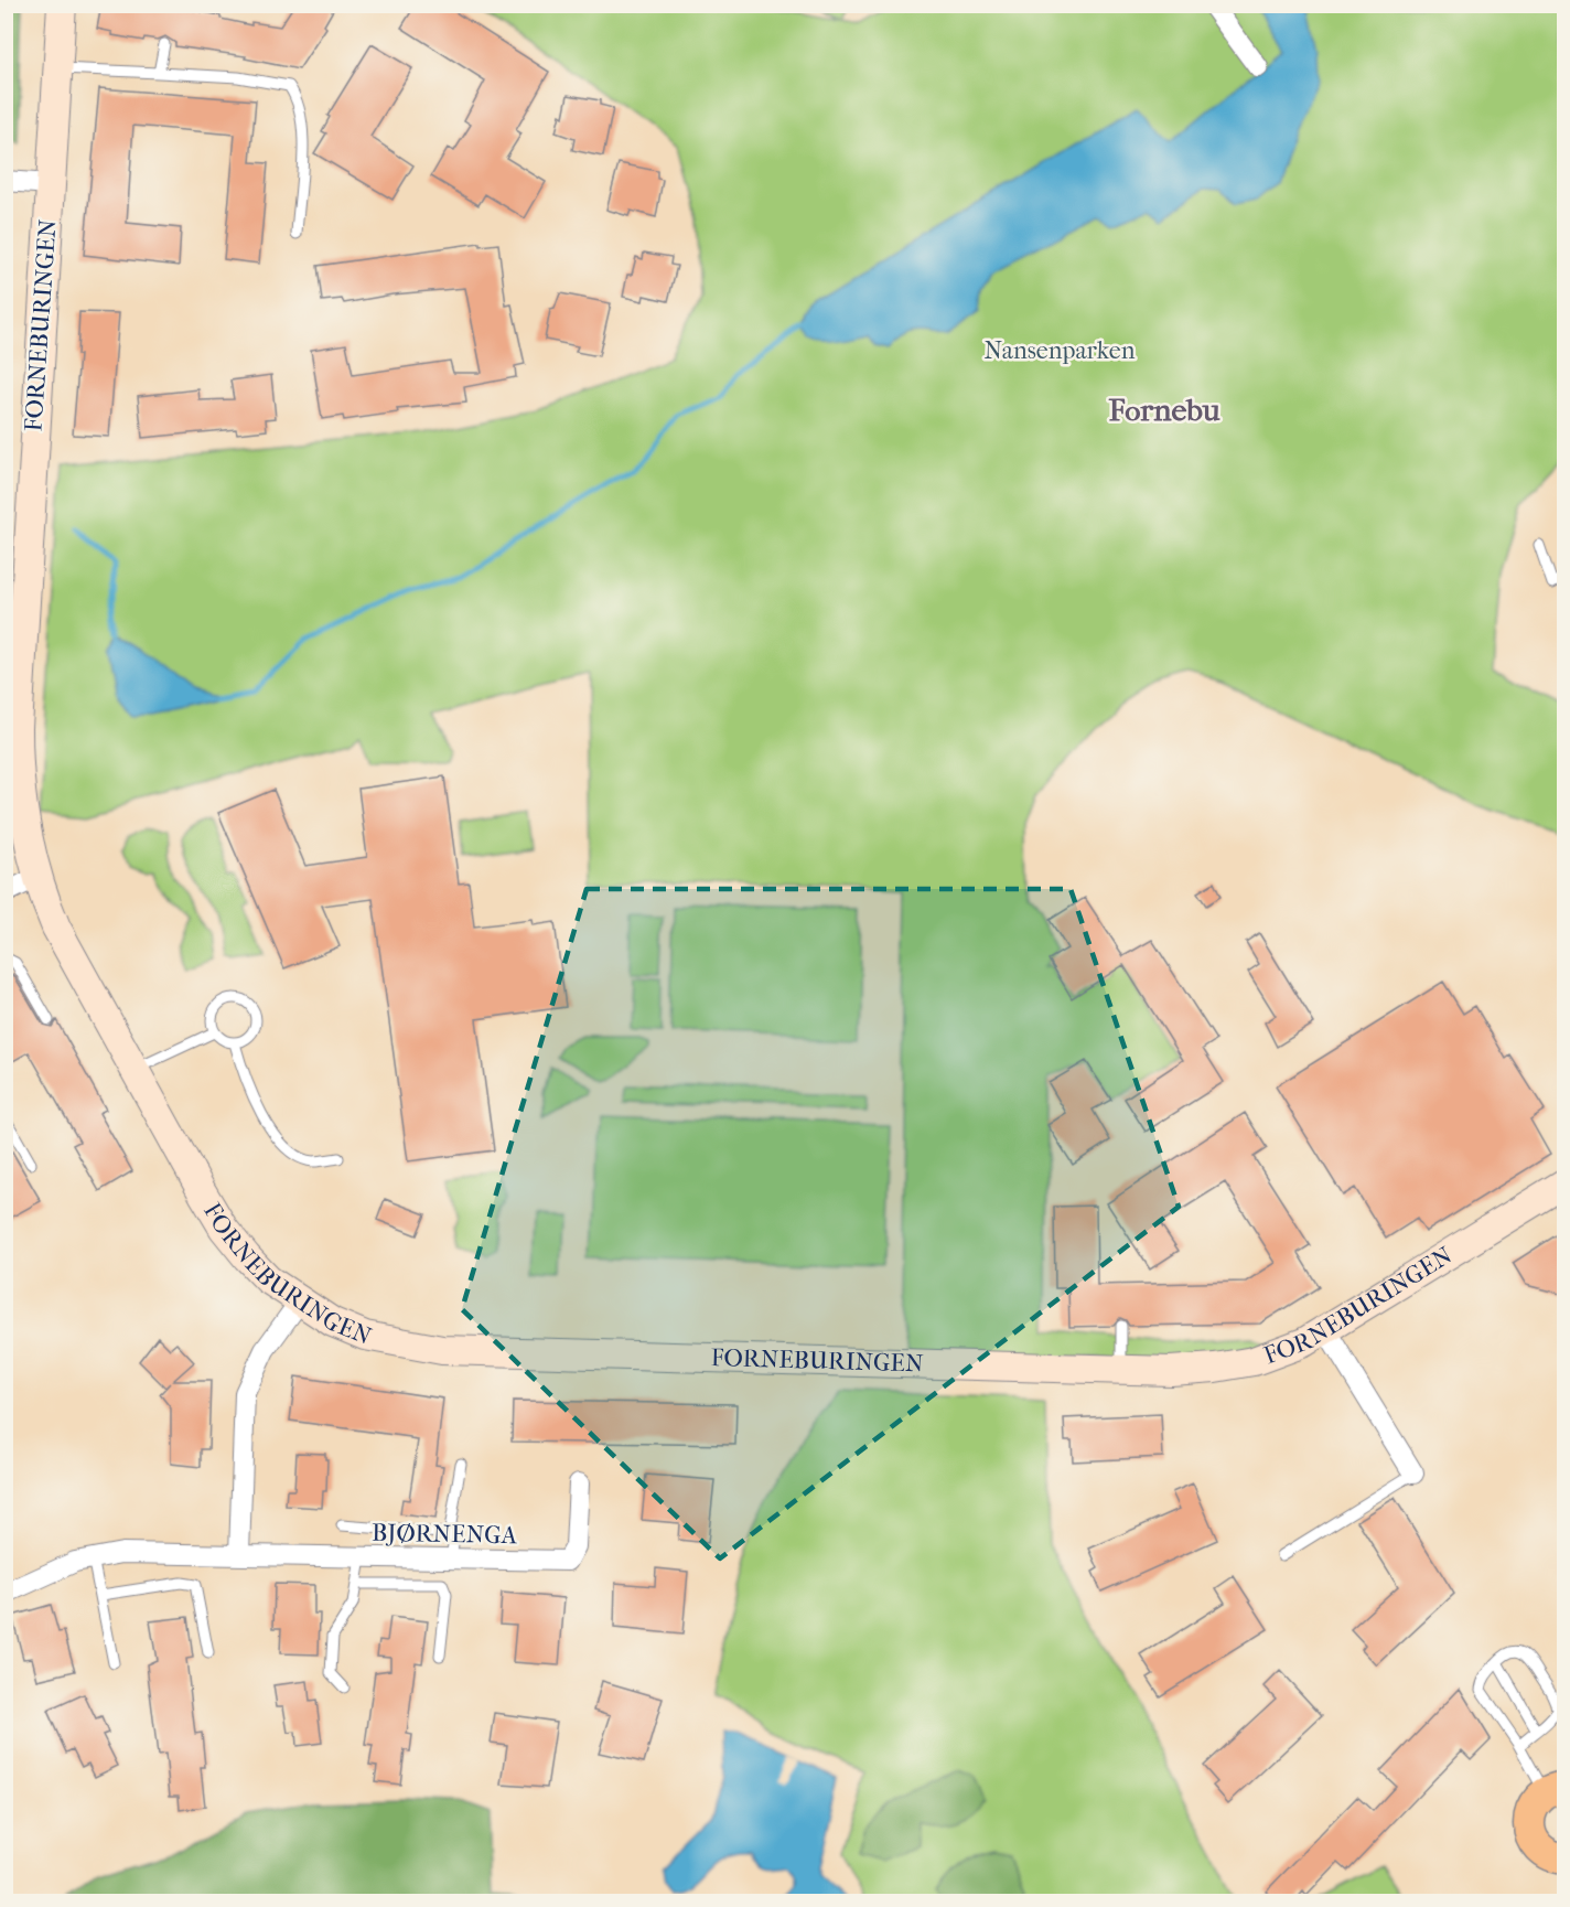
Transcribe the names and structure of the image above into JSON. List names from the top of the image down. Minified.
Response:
{"streets":{"street":["FORNEBURINGEN","BJØRNENGA"]},"districts":["Fornebu"],"parks":["Nansenparken"]}
